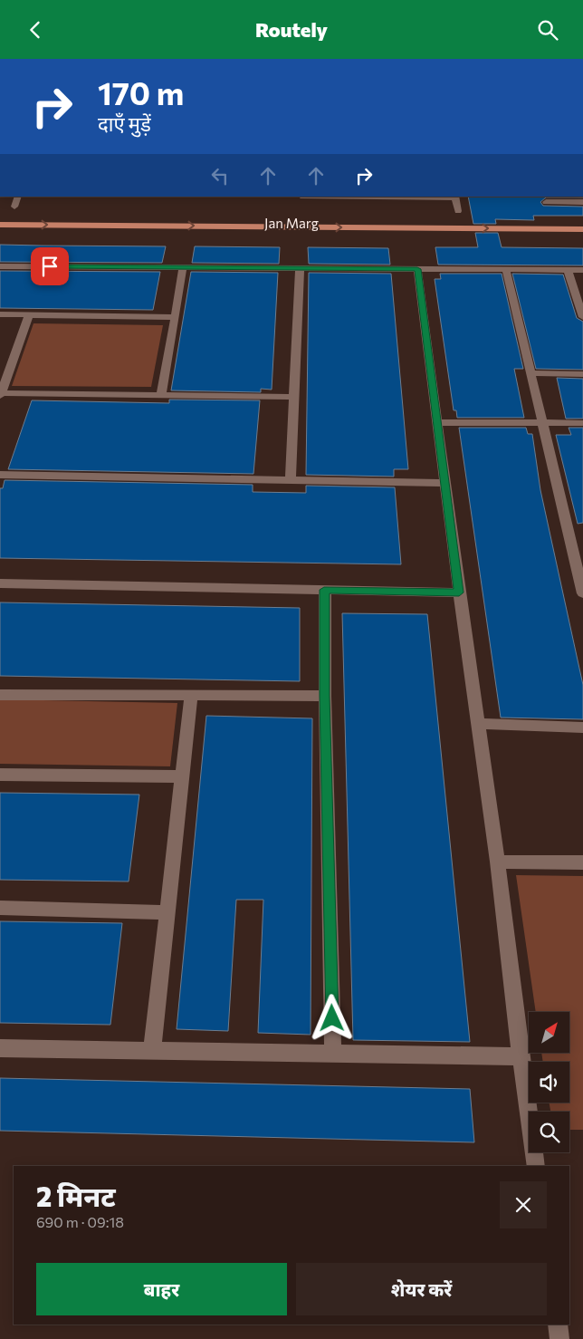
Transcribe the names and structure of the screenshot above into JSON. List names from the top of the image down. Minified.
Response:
{"streets":{"main road":["Jan Marg"]},"north":"top right","page":{"header":"Routely","turn":["170 m","दाएँ मुड़ें"],"heading":["2 मिनट","690 m · 09:18"],"buttons":["बाहर","शेयर करें"]}}
